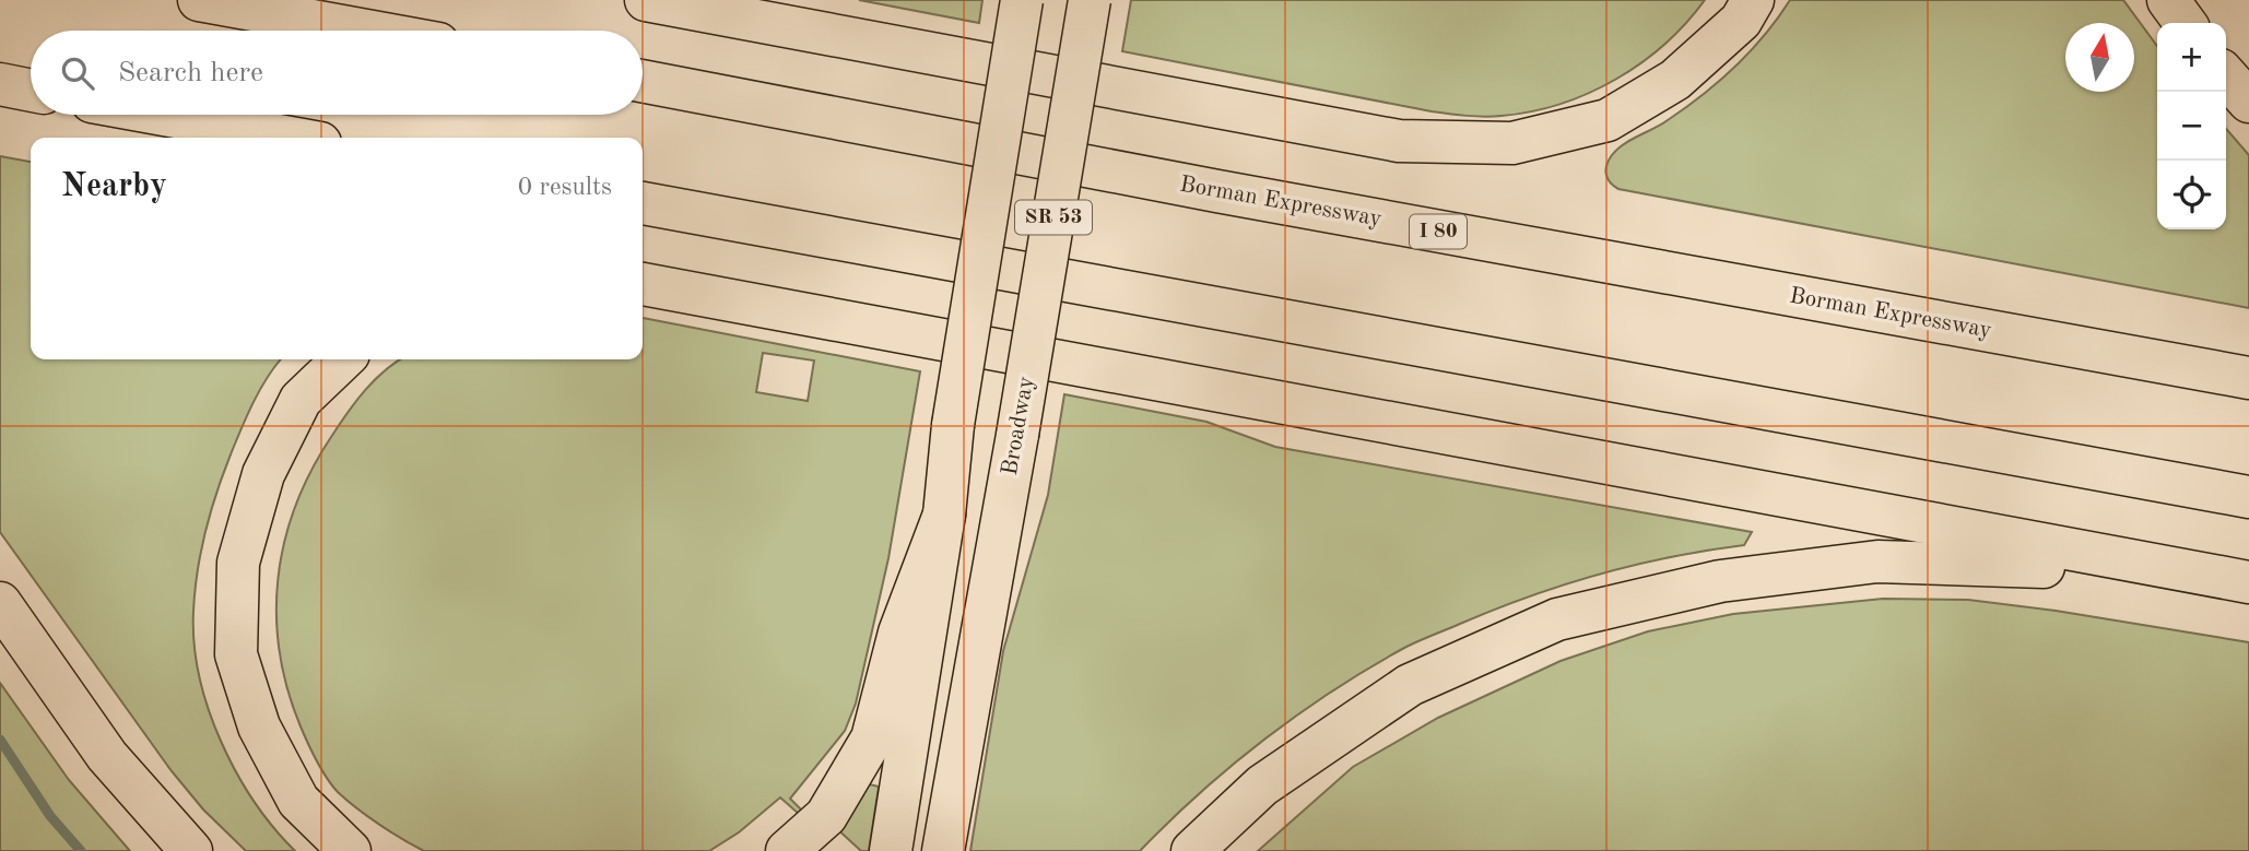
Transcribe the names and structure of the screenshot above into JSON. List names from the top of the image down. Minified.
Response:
{"streets":{"main road":["Borman Expressway","SR 53","I 80","Broadway"]},"north":"top","page":{"map_buttons":["+","−"],"search":"Search here","heading":["Nearby","0 results"]}}
